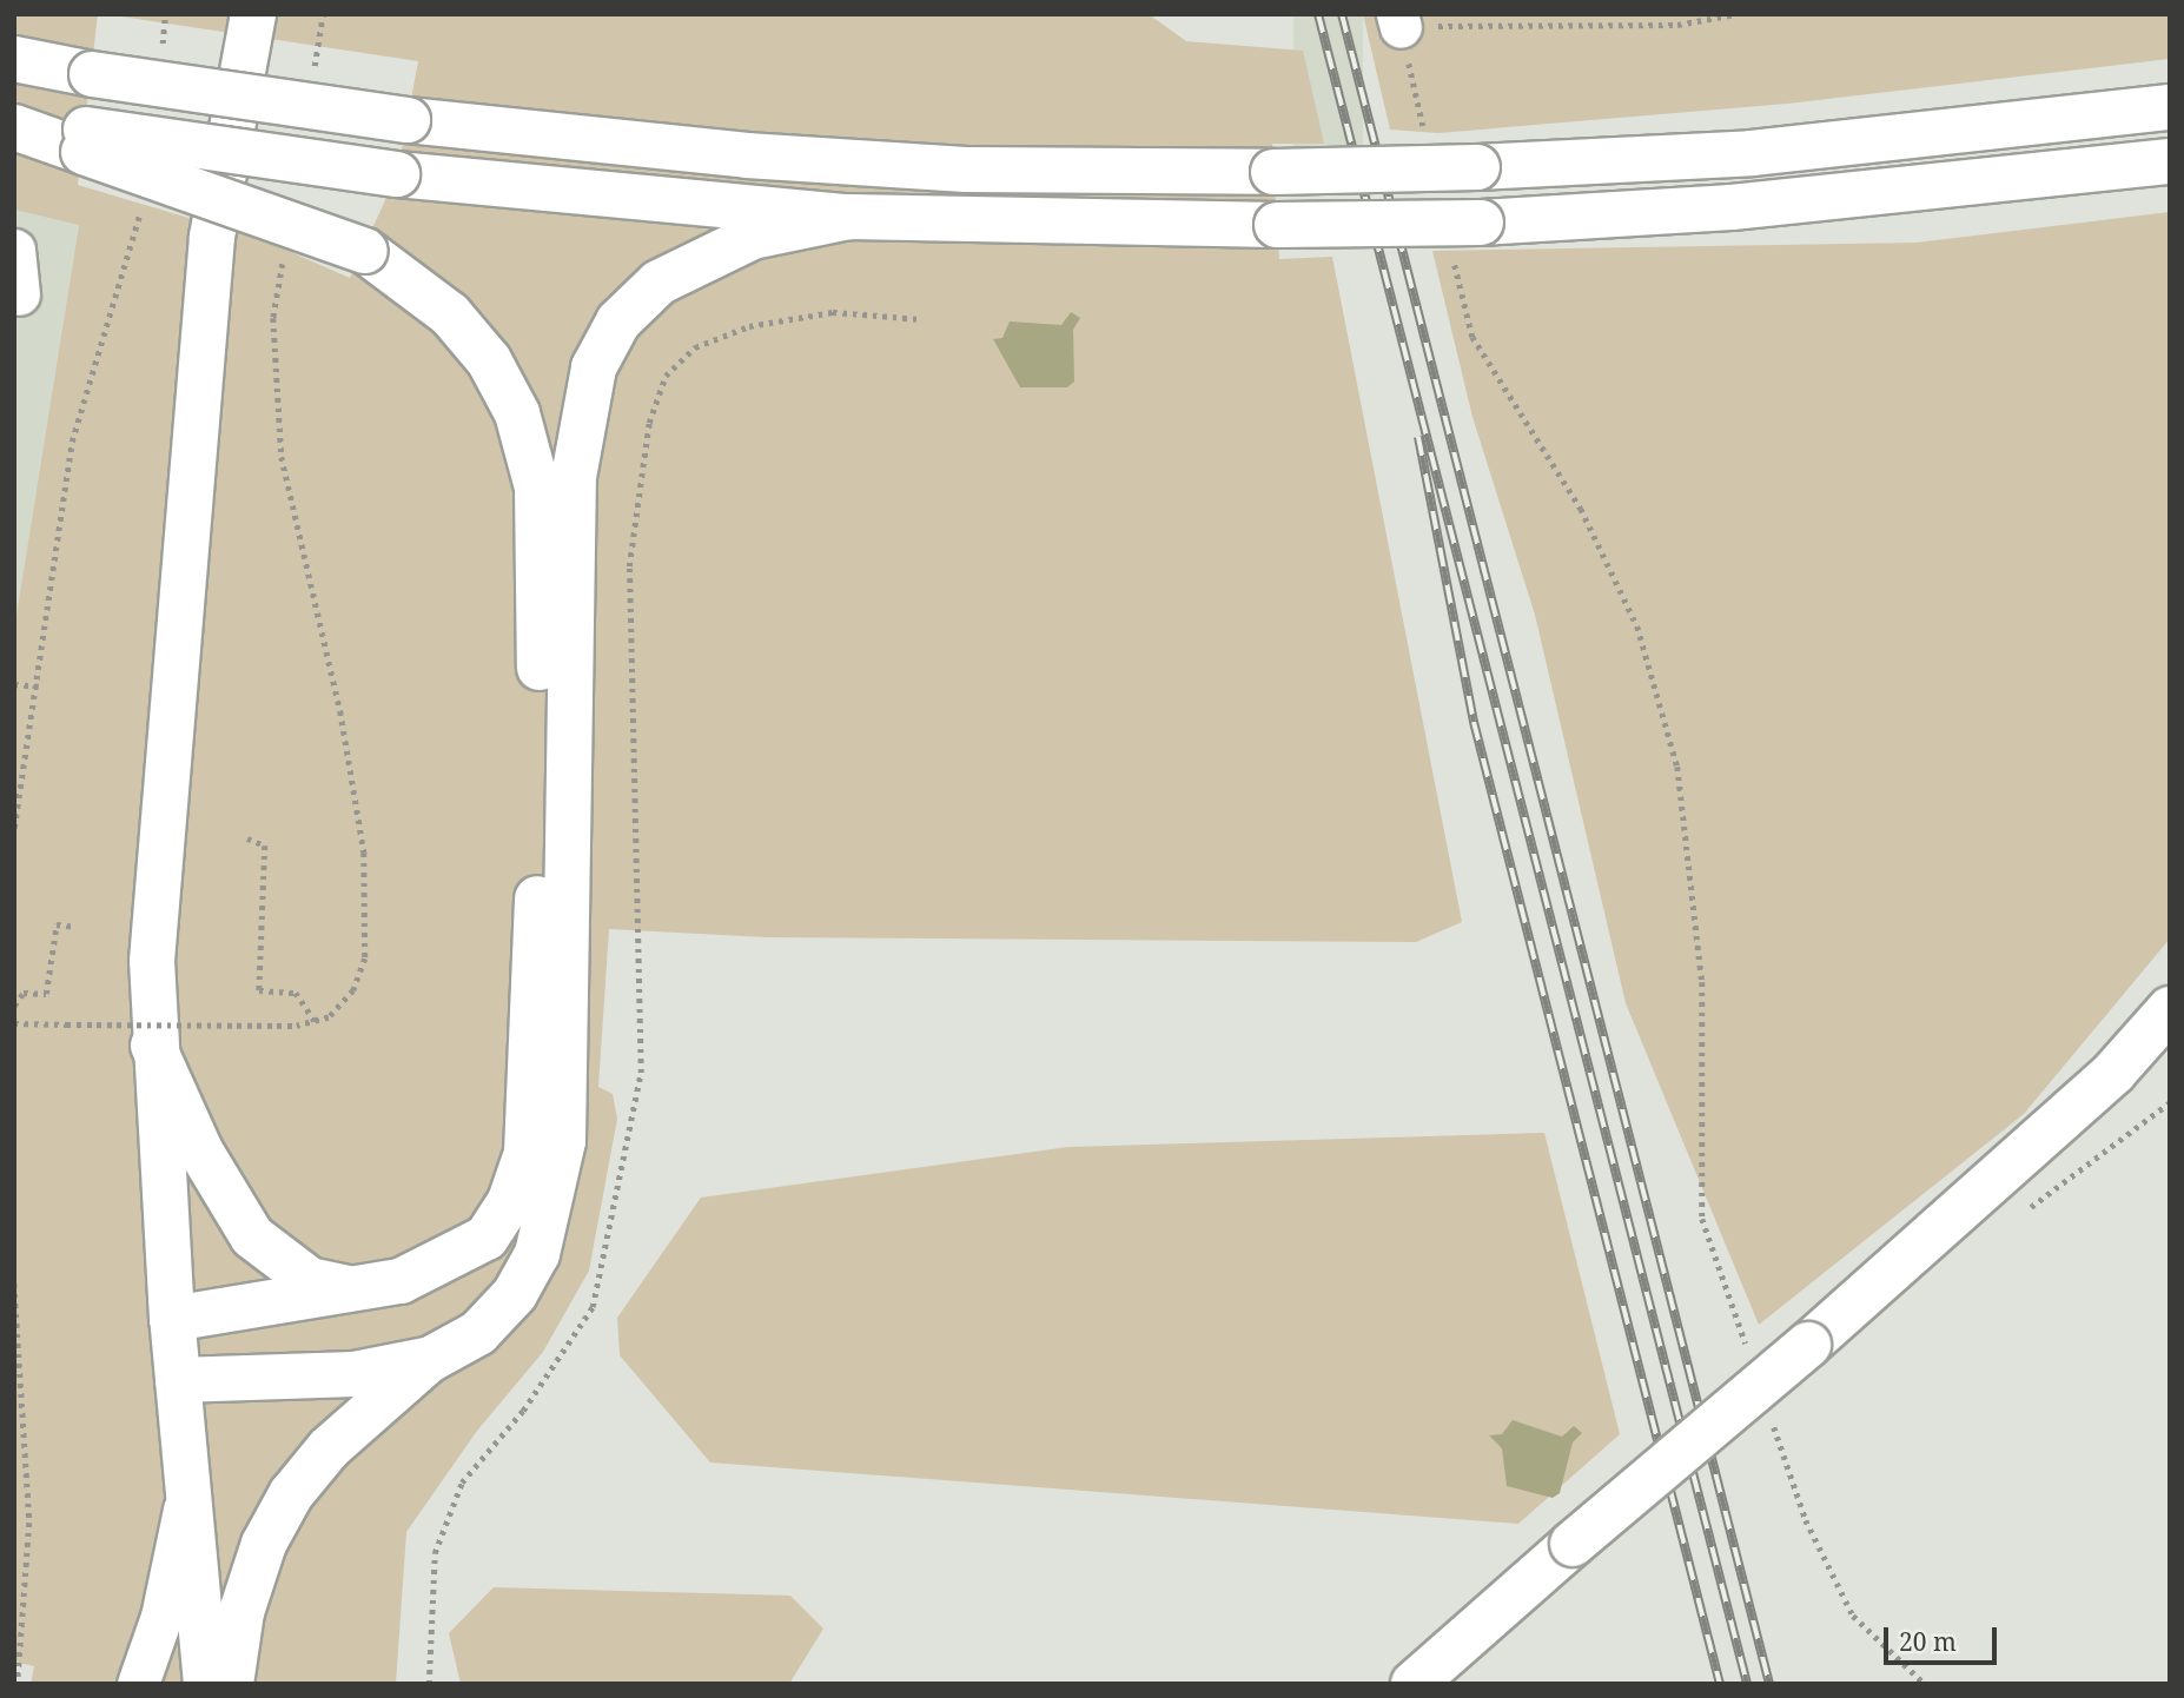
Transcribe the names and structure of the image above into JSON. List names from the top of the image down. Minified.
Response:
{"scale_bar":"20 m"}
